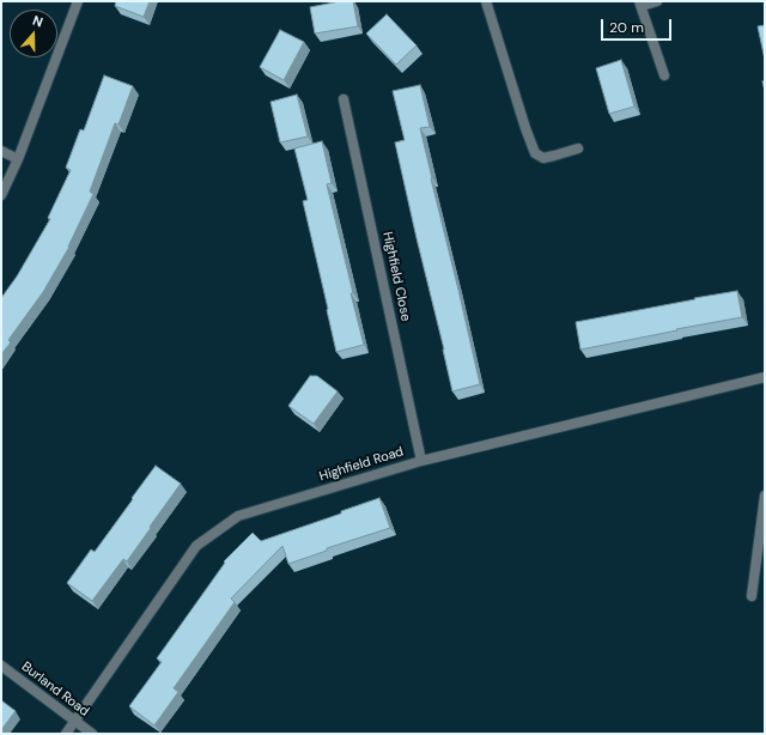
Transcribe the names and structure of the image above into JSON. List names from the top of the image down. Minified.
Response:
{"streets":{"street":["Highfield Close","Highfield Road","Burland Road"]},"crossings":[["Highfield Close","Highfield Road"],["Highfield Road","Burland Road"]],"scale_bar":"20 m","north":"top"}
